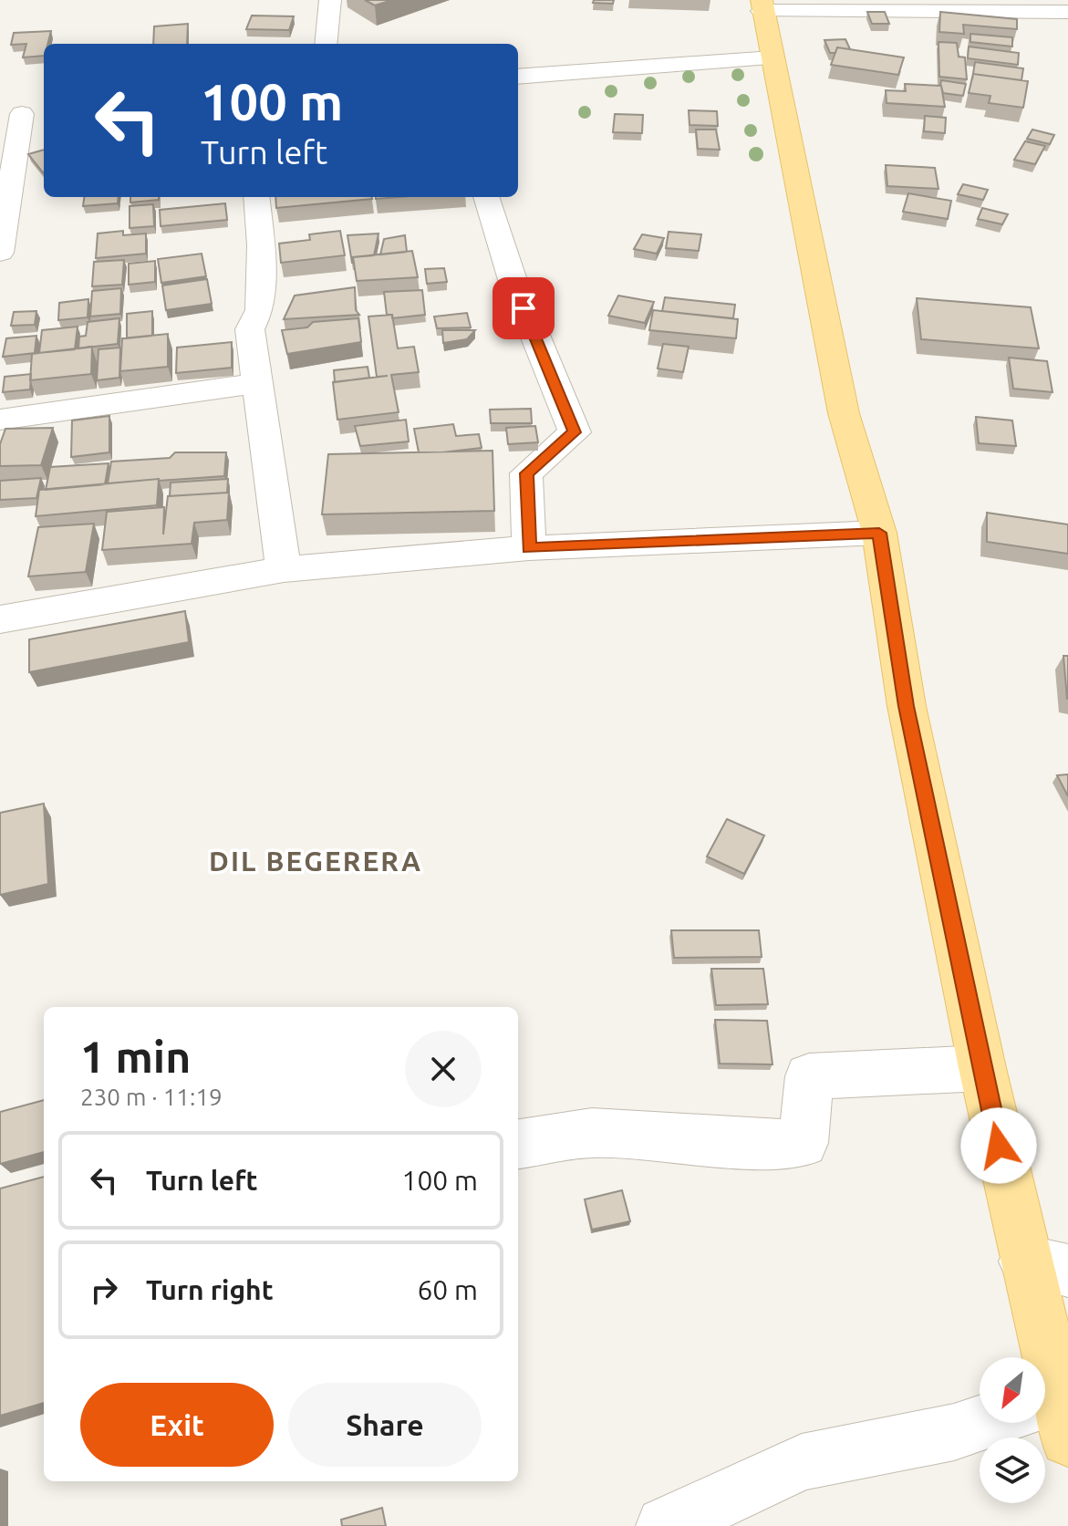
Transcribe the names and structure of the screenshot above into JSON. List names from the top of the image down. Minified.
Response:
{"districts":["DIL BEGERERA"],"north":"bottom left","page":{"turn":["100 m","Turn left"],"heading":["1 min","230 m · 11:19"],"list":[{"name":"Turn left","value":"100 m"},{"name":"Turn right","value":"60 m"}],"buttons":["Exit","Share"]}}
